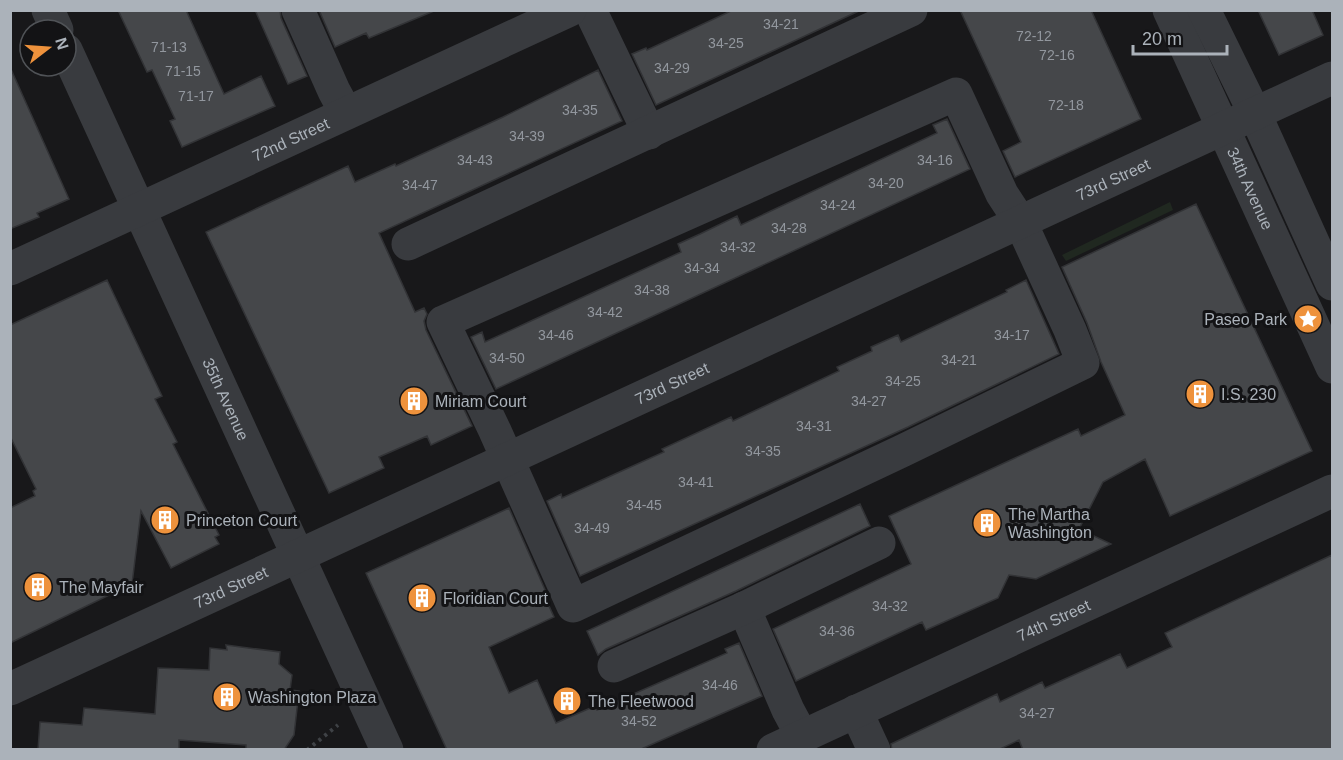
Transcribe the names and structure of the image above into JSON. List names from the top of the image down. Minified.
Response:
{"streets":{"street":["72nd Street","73rd Street","34th Avenue","35th Avenue","74th Street"]},"crossings":[["72nd Street","35th Avenue"],["73rd Street","34th Avenue"],["73rd Street","35th Avenue"]],"places":{"place":["Paseo Park"],"building":["I.S. 230","Miriam Court","Princeton Court","The Martha Washington","The Mayfair","Floridian Court","Washington Plaza","The Fleetwood"]},"house_numbers":["34-21","72-12","34-25","71-13","72-16","34-29","71-15","71-17","72-18","34-35","34-39","34-43","34-16","34-20","34-47","34-24","34-28","34-32","34-34","34-38","34-42","34-46","34-17","34-50","34-21","34-25","34-27","34-31","34-35","34-41","34-45","34-49","34-32","34-36","34-46","34-27","34-52"],"scale_bar":"20 m","north":"right"}
